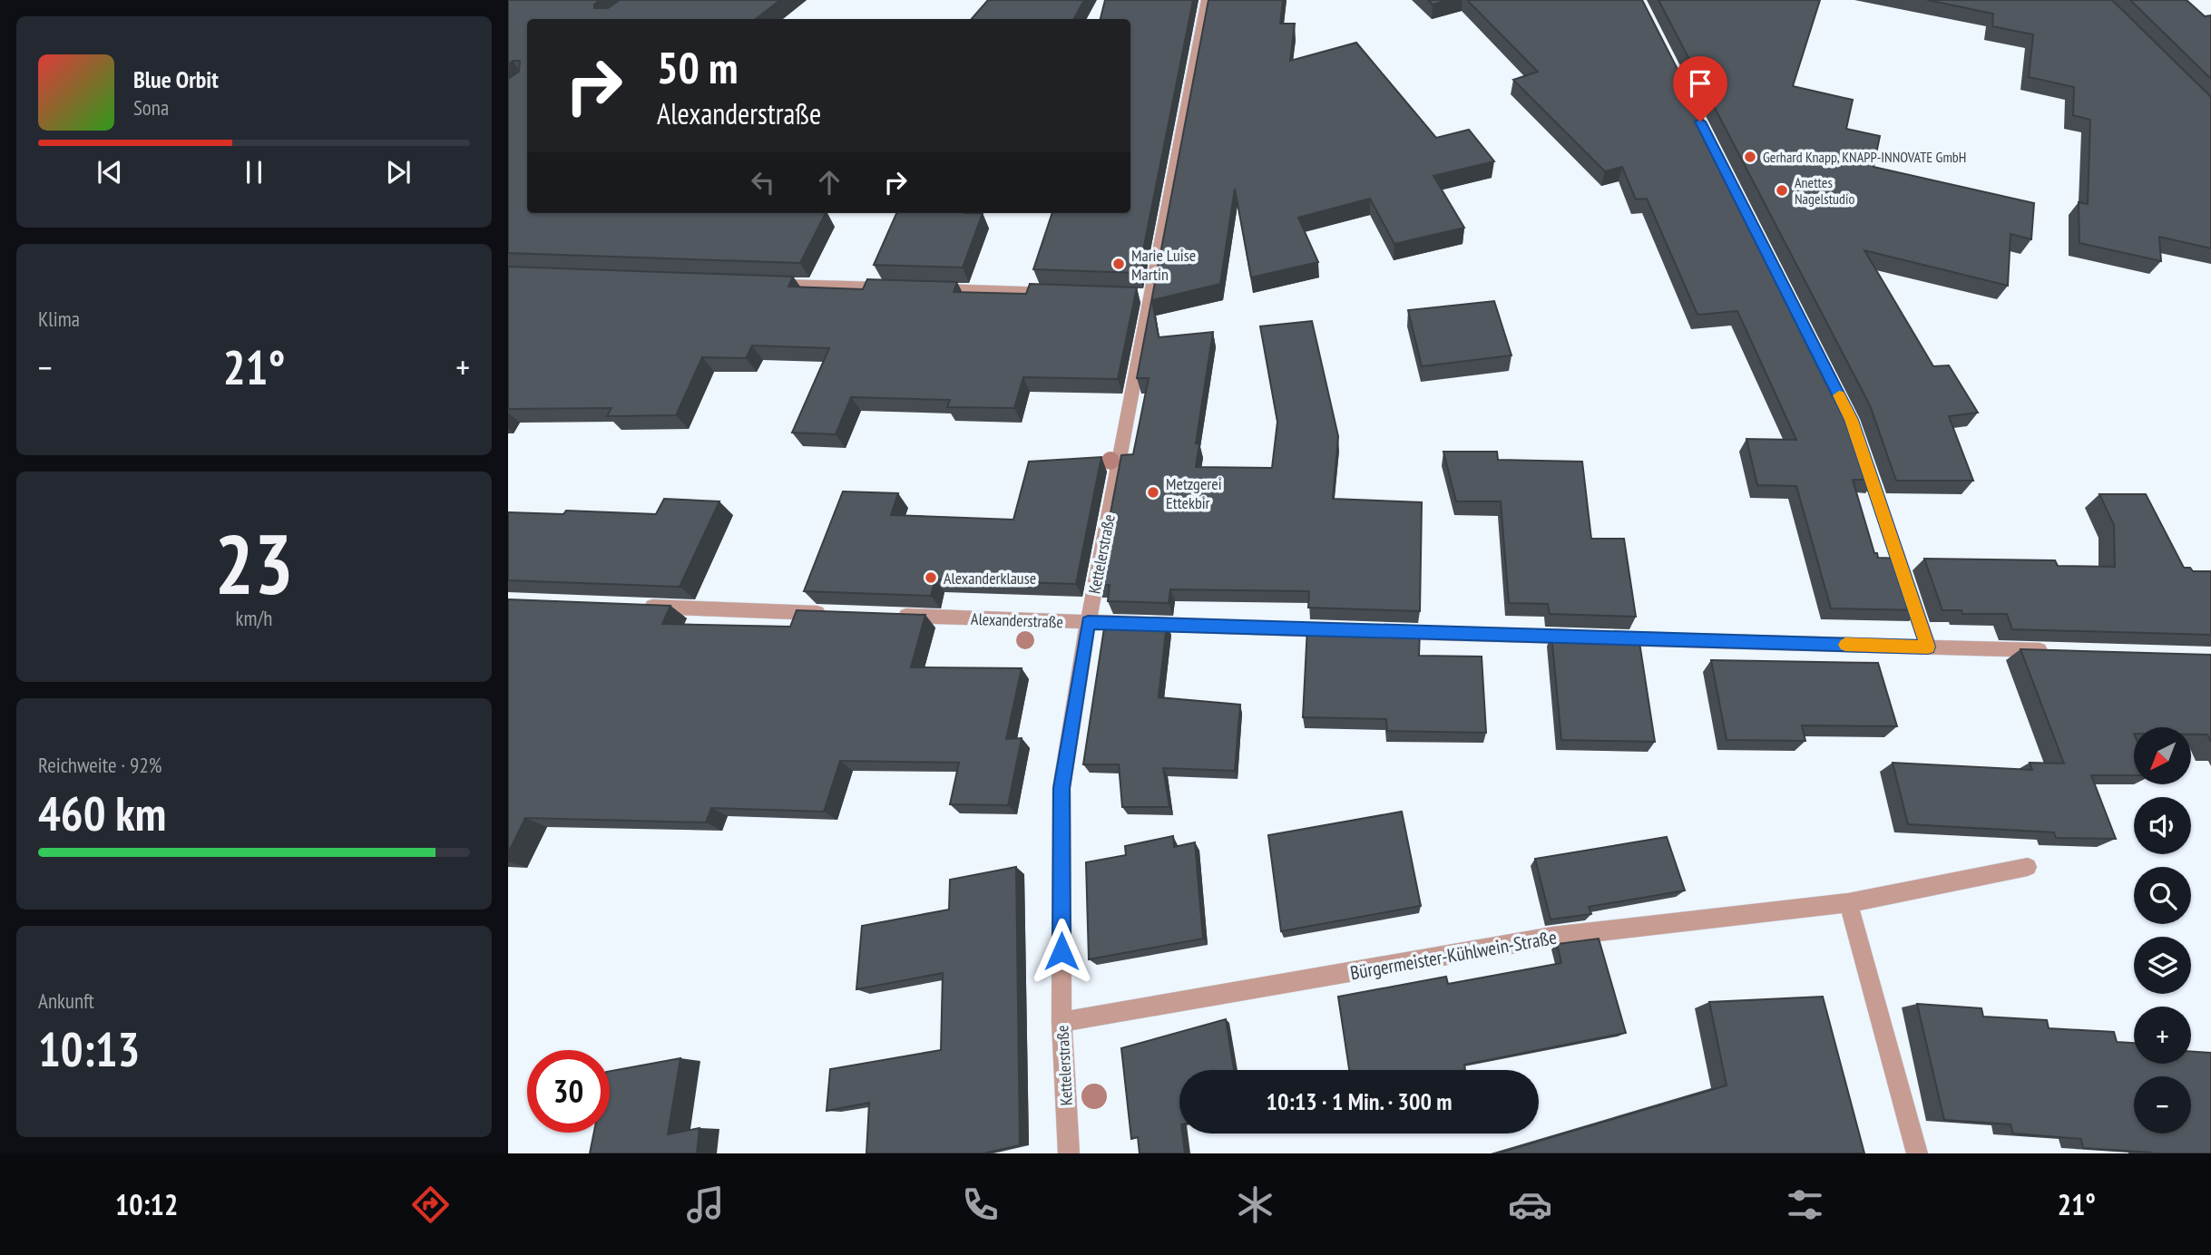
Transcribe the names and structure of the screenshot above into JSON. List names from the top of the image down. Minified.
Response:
{"streets":{"street":["Kettelerstraße","Alexanderstraße","Bürgermeister-Kühlwein-Straße"]},"crossings":[["Kettelerstraße","Alexanderstraße"],["Kettelerstraße","Bürgermeister-Kühlwein-Straße"]],"places":["Gerhard Knapp, KNAPP-INNOVATE GmbH","Anettes Nagelstudio","Marie Luise Martin","Metzgerei Ettekbir","Alexanderklause"],"north":"bottom left","page":{"turn":["50 m","Alexanderstraße"],"song":["Blue Orbit","Sona"],"tile":["Klima",["23","km/h"],["Reichweite · 92%","460 km"],["Ankunft","10:13"]],"heat":["−","21°","+"],"map_buttons":["+","−"],"limit":"30","trip":"10:13 · 1 Min. · 300 m","tabs":["10:12","21°"]}}
